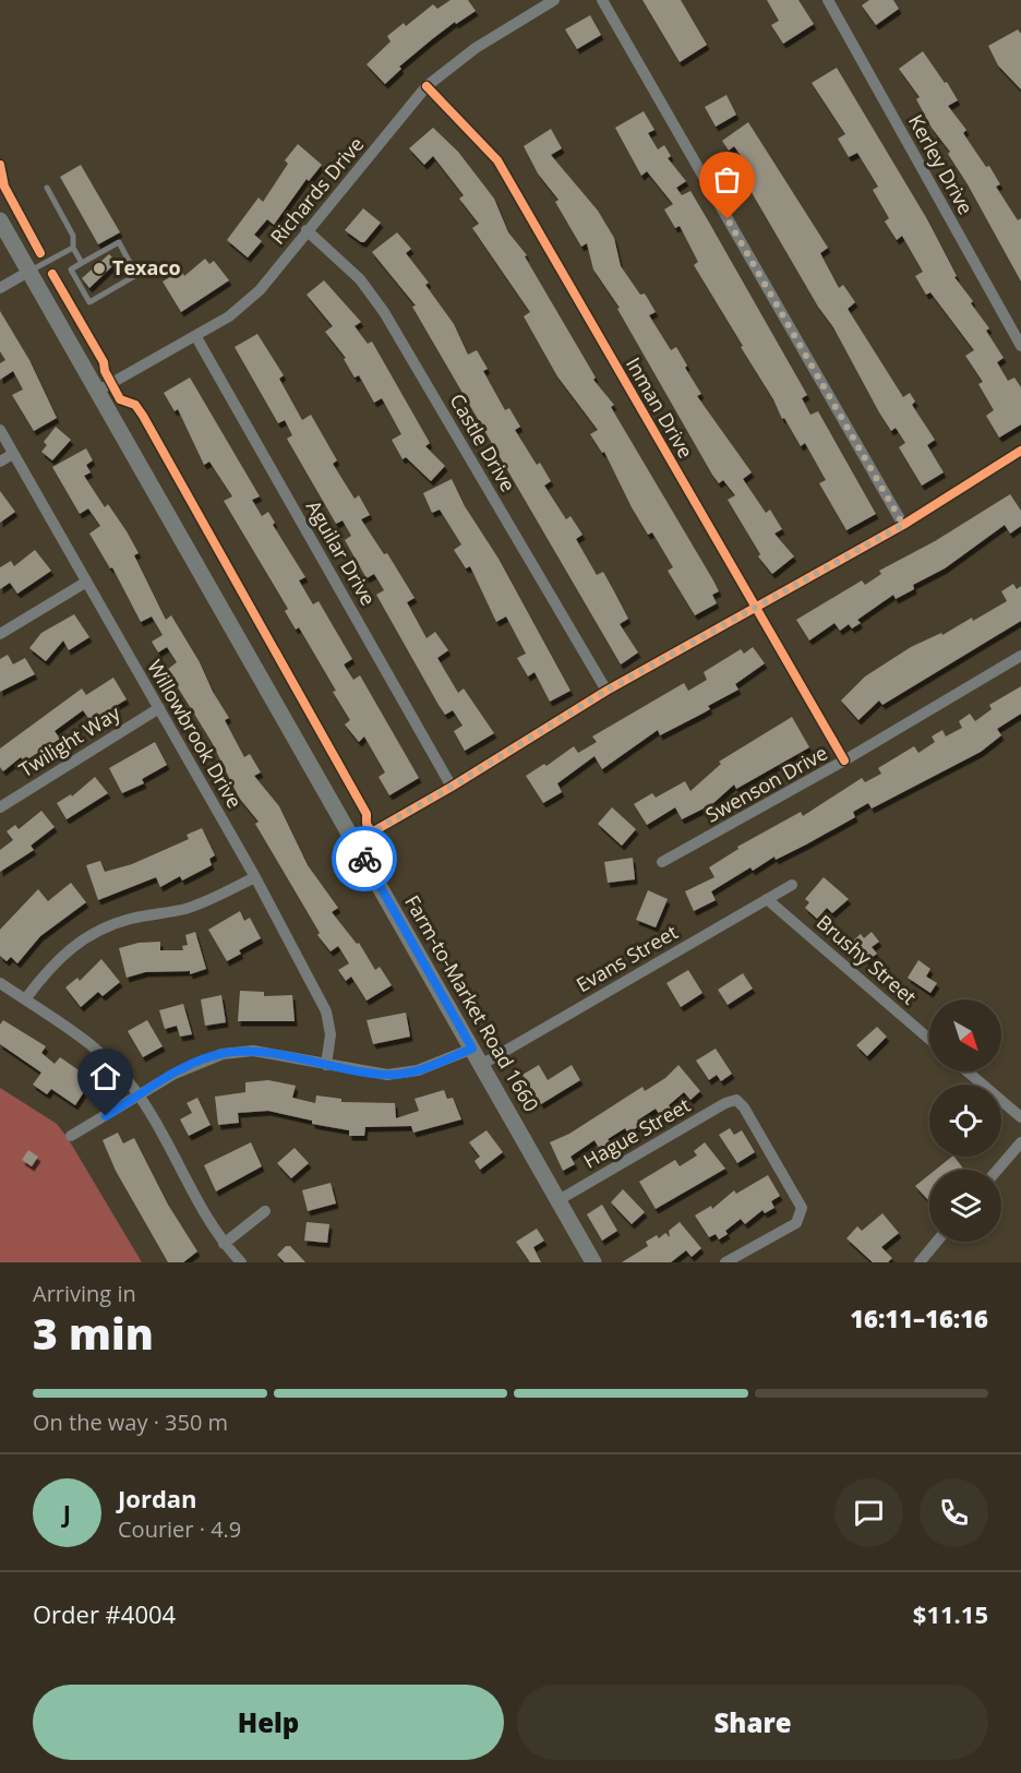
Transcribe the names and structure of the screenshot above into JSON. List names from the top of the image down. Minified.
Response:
{"streets":{"main road":["Farm-to-Market Road 1660"],"street":["Kerley Drive","Richards Drive","Inman Drive","Castle Drive","Aguilar Drive","Willowbrook Drive","Twilight Way","Swenson Drive","Evans Street","Brushy Street","Hague Street"]},"crossings":[["Richards Drive","Inman Drive"],["Richards Drive","Castle Drive"],["Richards Drive","Aguilar Drive"],["Richards Drive","Farm-to-Market Road 1660"],["Inman Drive","Swenson Drive"],["Willowbrook Drive","Twilight Way"],["Evans Street","Brushy Street"],["Evans Street","Farm-to-Market Road 1660"],["Farm-to-Market Road 1660","Hague Street"]],"places":["Texaco"],"north":"bottom right","page":{"heading":["3 min","Arriving in","16:11–16:16"],"panel":["Jordan","Courier · 4.9","Order #4004","$11.15"],"bar":"On the way · 350 m","round":"J","buttons":["Help","Share"]}}
